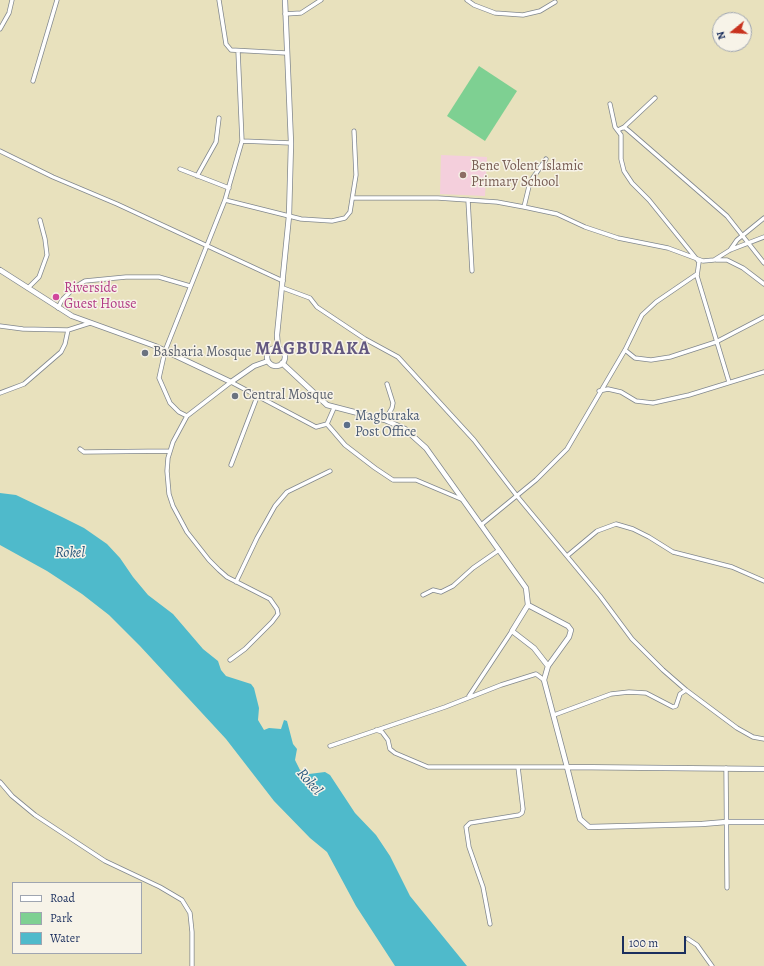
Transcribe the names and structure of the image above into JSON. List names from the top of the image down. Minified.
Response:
{"districts":["MAGBURAKA"],"water":["Rokel"],"places":["Bene Volent Islamic Primary School","Riverside Guest House","Basharia Mosque","Central Mosque","Magburaka Post Office"],"legend":["Road","Park","Water"],"scale_bar":"100 m","north":"left"}
